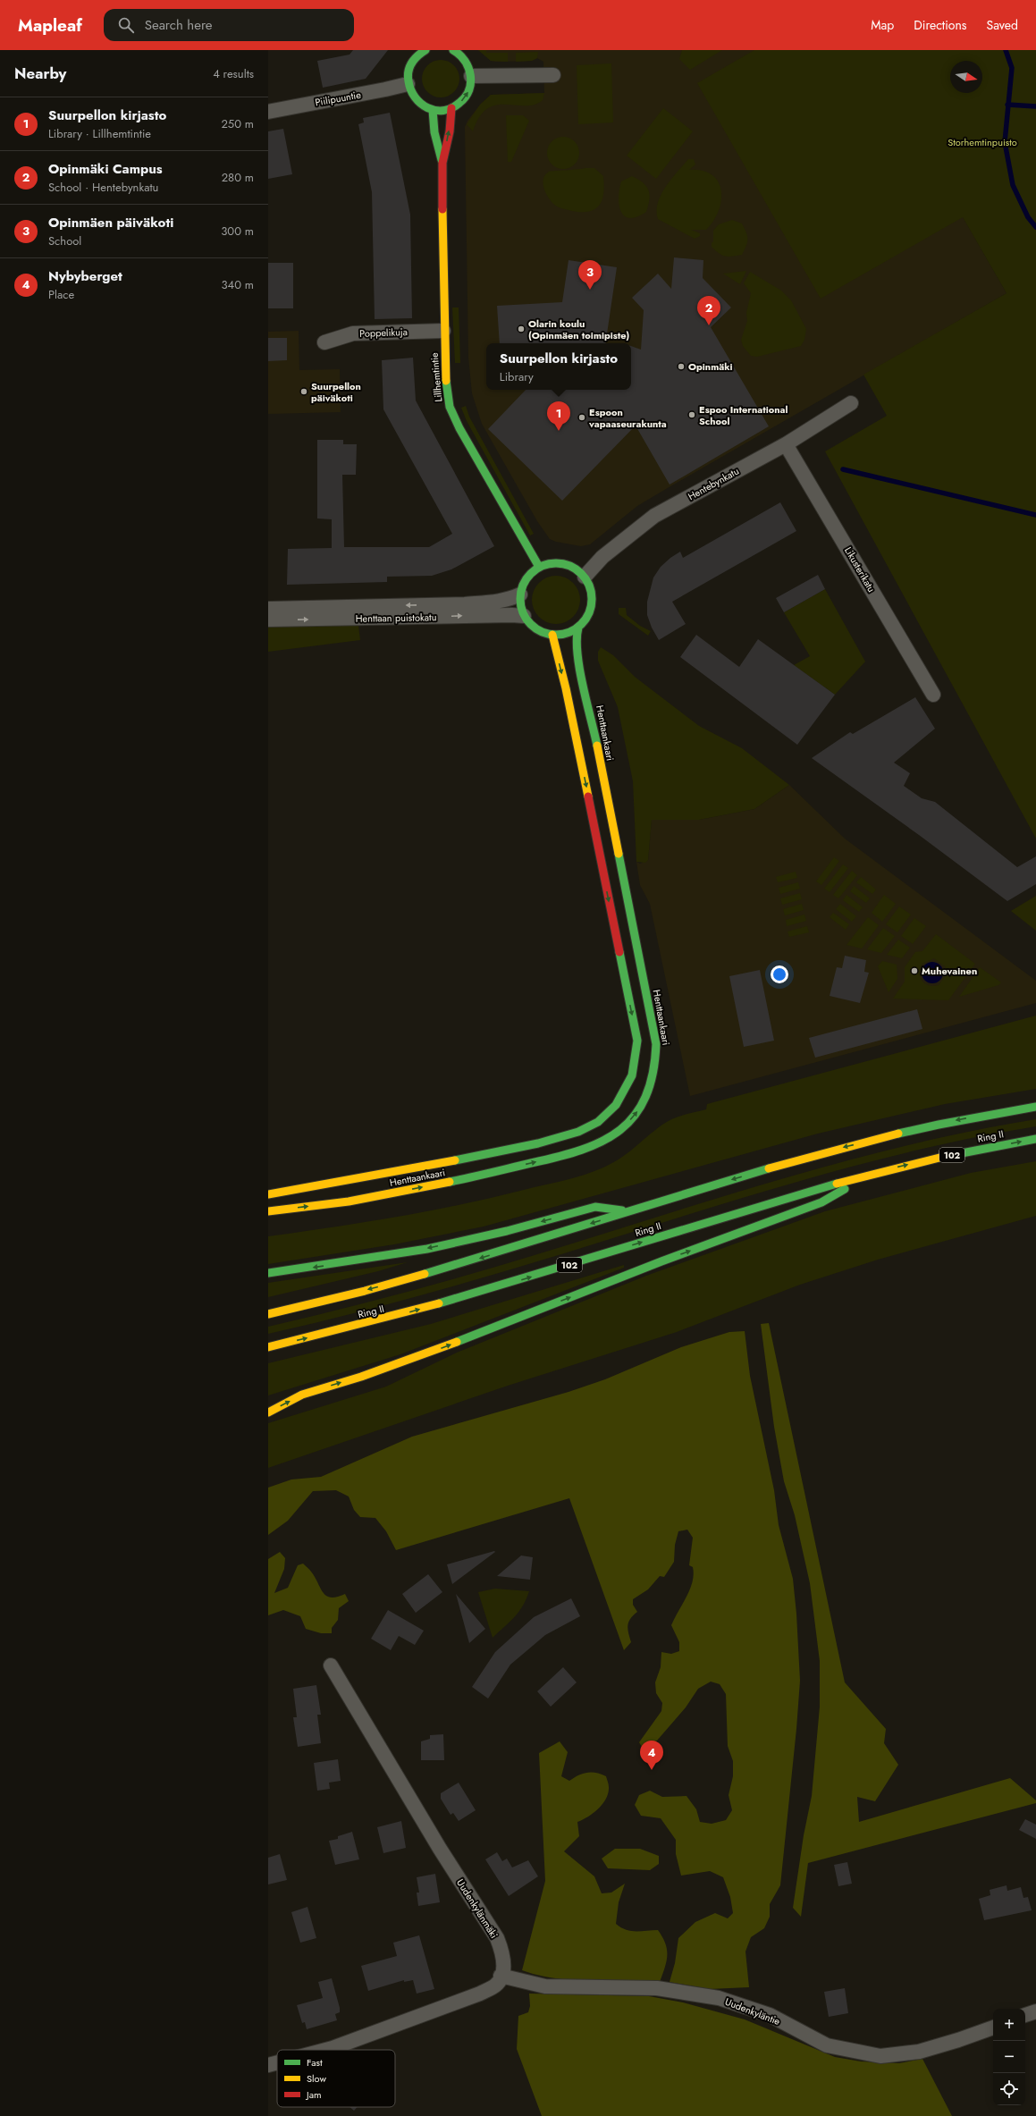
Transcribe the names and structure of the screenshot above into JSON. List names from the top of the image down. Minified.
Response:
{"streets":{"main road":["Lillhemtintie","Henttaankaari","Ring II","102"],"street":["Piilipuuntie","Poppelikuja","Hentebynkatu","Likusterikatu","Henttaan puistokatu","Uudenkylänmäki","Uudenkyläntie"]},"crossings":[["Poppelikuja","Lillhemtintie"],["Lillhemtintie","Hentebynkatu"],["Lillhemtintie","Henttaan puistokatu"],["Lillhemtintie","Henttaankaari"],["Hentebynkatu","Likusterikatu"],["Hentebynkatu","Henttaan puistokatu"],["Hentebynkatu","Henttaankaari"],["Henttaan puistokatu","Henttaankaari"],["Uudenkylänmäki","Uudenkyläntie"]],"parks":["Storhemtinpuisto"],"places":["Olarin koulu (Opinmäen toimipiste)","Opinmäki","Suurpellon päiväkoti","Espoo International School","Espoon vapaaseurakunta","Muhevainen"],"legend":["Fast","Slow","Jam"],"north":"right","page":{"header":"Mapleaf","search":"Search here","nav":["Map","Directions","Saved"],"heading":["Nearby","4 results"],"list":[{"mark":"1","name":"Suurpellon kirjasto","note":"Library · Lillhemtintie","value":"250 m"},{"mark":"2","name":"Opinmäki Campus","note":"School · Hentebynkatu","value":"280 m"},{"mark":"3","name":"Opinmäen päiväkoti","note":"School","value":"300 m"},{"mark":"4","name":"Nybyberget","note":"Place","value":"340 m"}],"pins":["3","2","1","4"],"popup":["Suurpellon kirjasto","Library"],"map_buttons":["+","−"]}}
